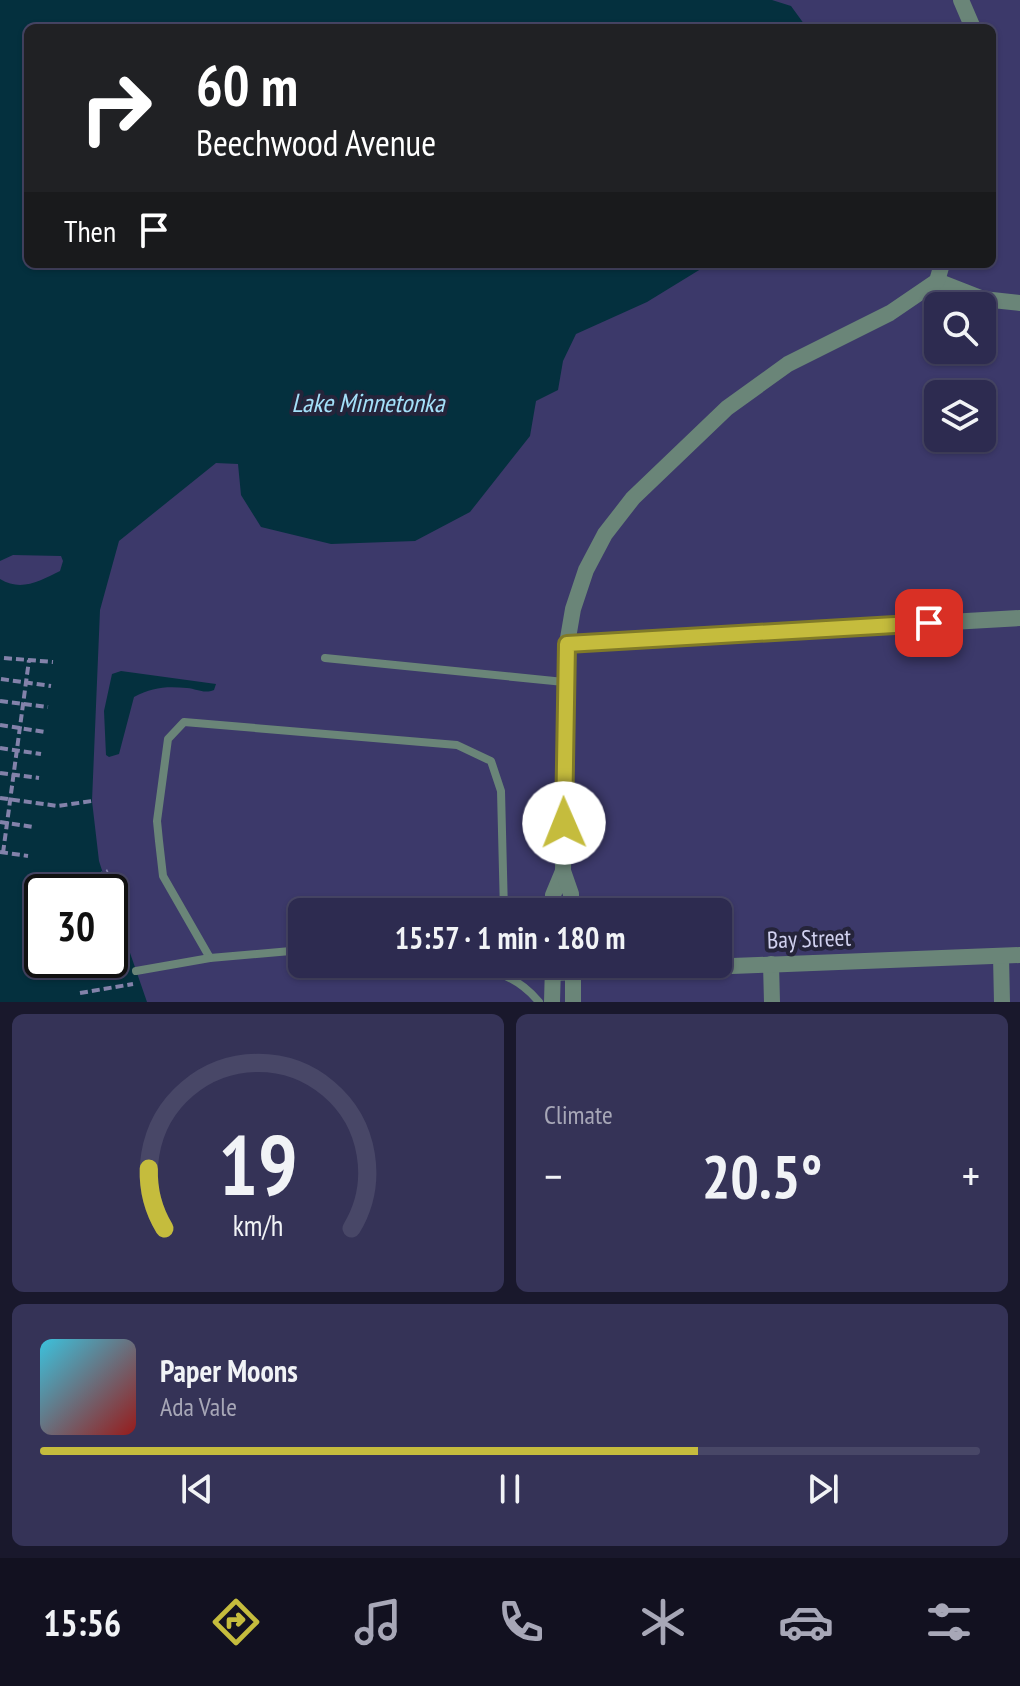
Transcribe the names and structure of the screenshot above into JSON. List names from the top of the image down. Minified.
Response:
{"streets":{"street":["Bay Street"]},"water":["Lake Minnetonka"],"page":{"turn":["60 m","Beechwood Avenue"],"then":"Then","limit":"30","trip":"15:57 · 1 min · 180 m","tile":"Climate","heat":["−","20.5°","+"],"song":["Paper Moons","Ada Vale"],"tabs":"15:56","gauge":["19","km/h"]}}
